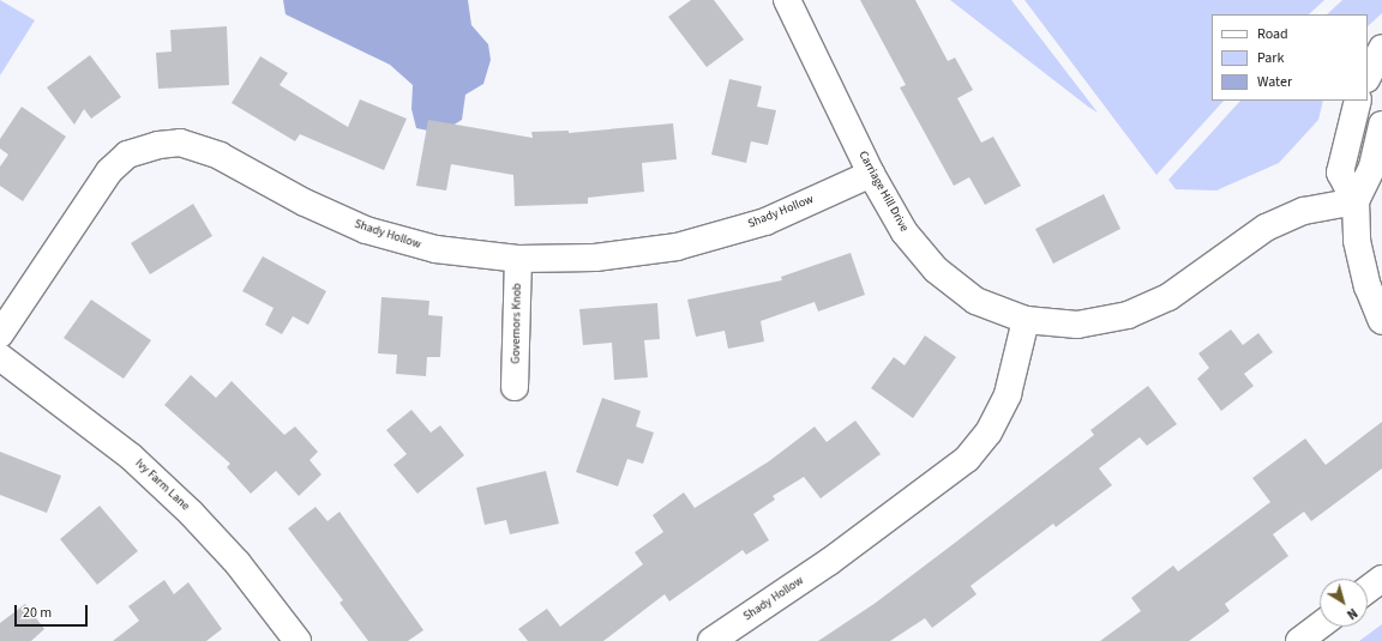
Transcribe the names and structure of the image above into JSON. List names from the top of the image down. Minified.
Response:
{"streets":{"street":["Carriage Hill Drive","Shady Hollow","Governors Knob","Ivy Farm Lane"]},"crossings":[["Carriage Hill Drive","Shady Hollow"],["Shady Hollow","Governors Knob"]],"legend":["Road","Park","Water"],"scale_bar":"20 m","north":"bottom right"}
